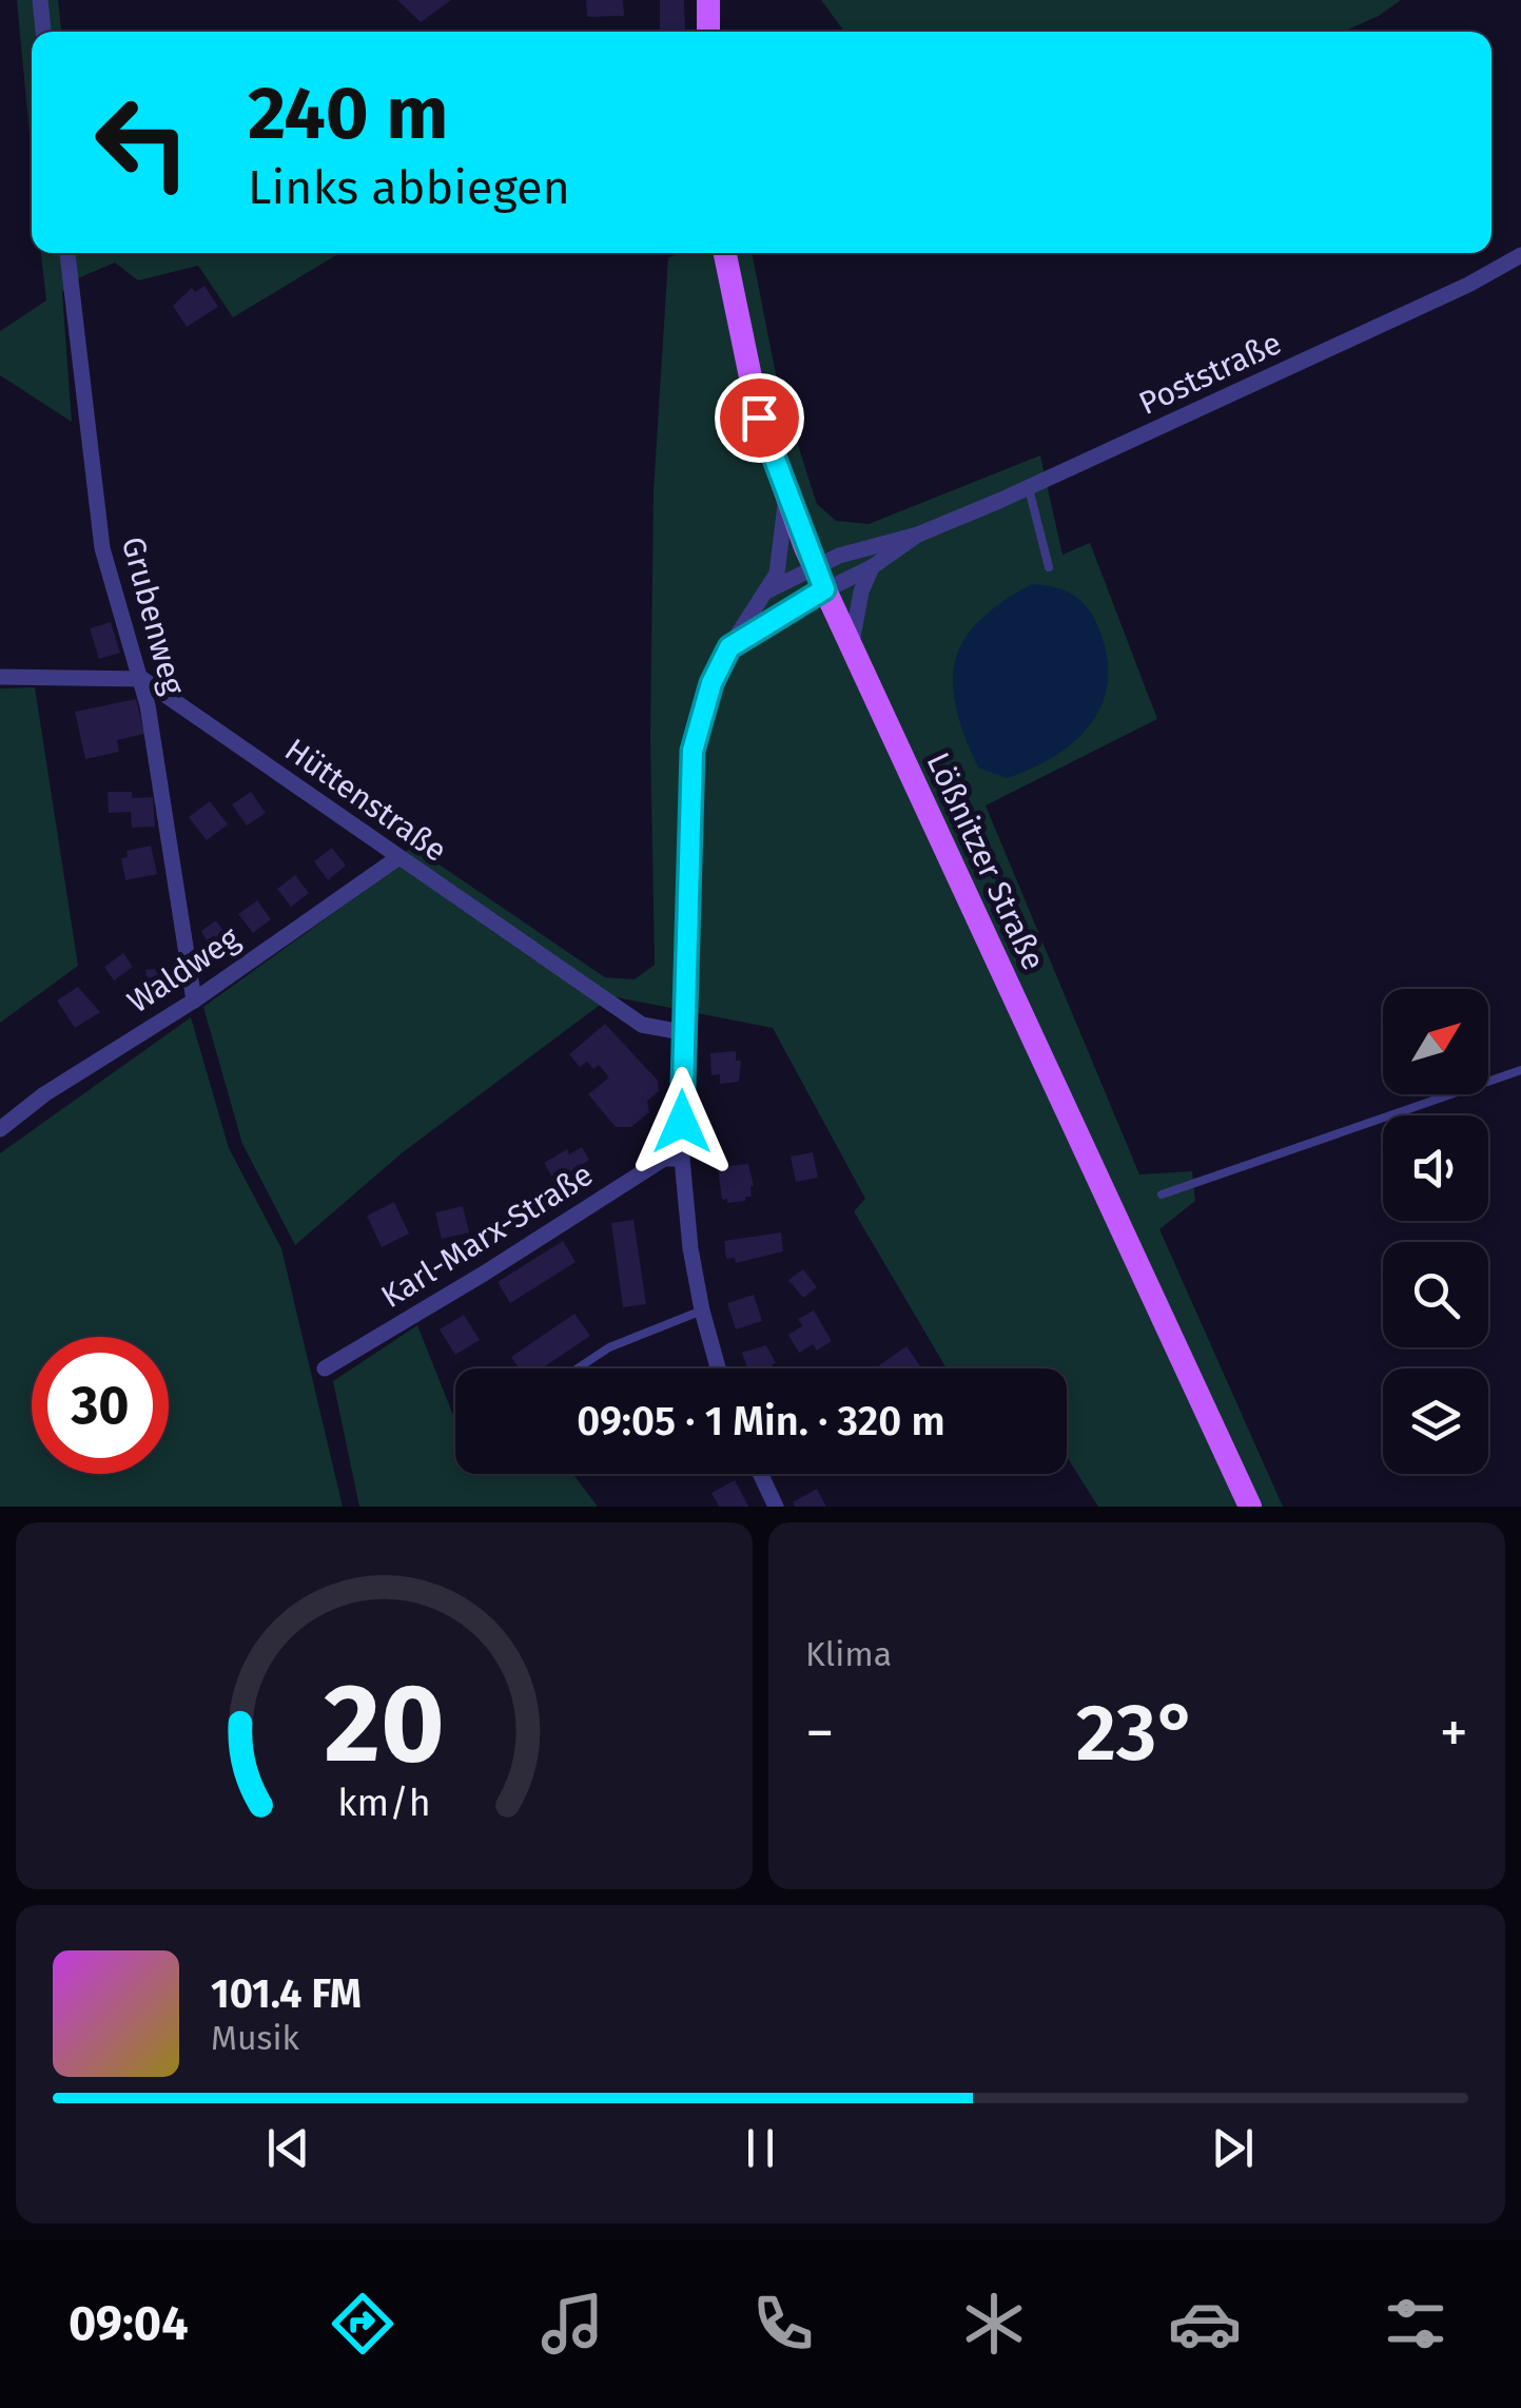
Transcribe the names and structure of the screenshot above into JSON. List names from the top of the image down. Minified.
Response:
{"streets":{"main road":["Lößnitzer Straße"],"street":["Poststraße","Grubenweg","Hüttenstraße","Waldweg","Karl-Marx-Straße"]},"crossings":[["Poststraße","Lößnitzer Straße"],["Grubenweg","Hüttenstraße"],["Grubenweg","Waldweg"],["Hüttenstraße","Waldweg"]],"north":"top right","page":{"turn":["240 m","Links abbiegen"],"limit":"30","trip":"09:05 · 1 Min. · 320 m","tile":"Klima","heat":["−","23°","+"],"song":["101.4 FM","Musik"],"tabs":"09:04","gauge":["20","km/h"]}}
